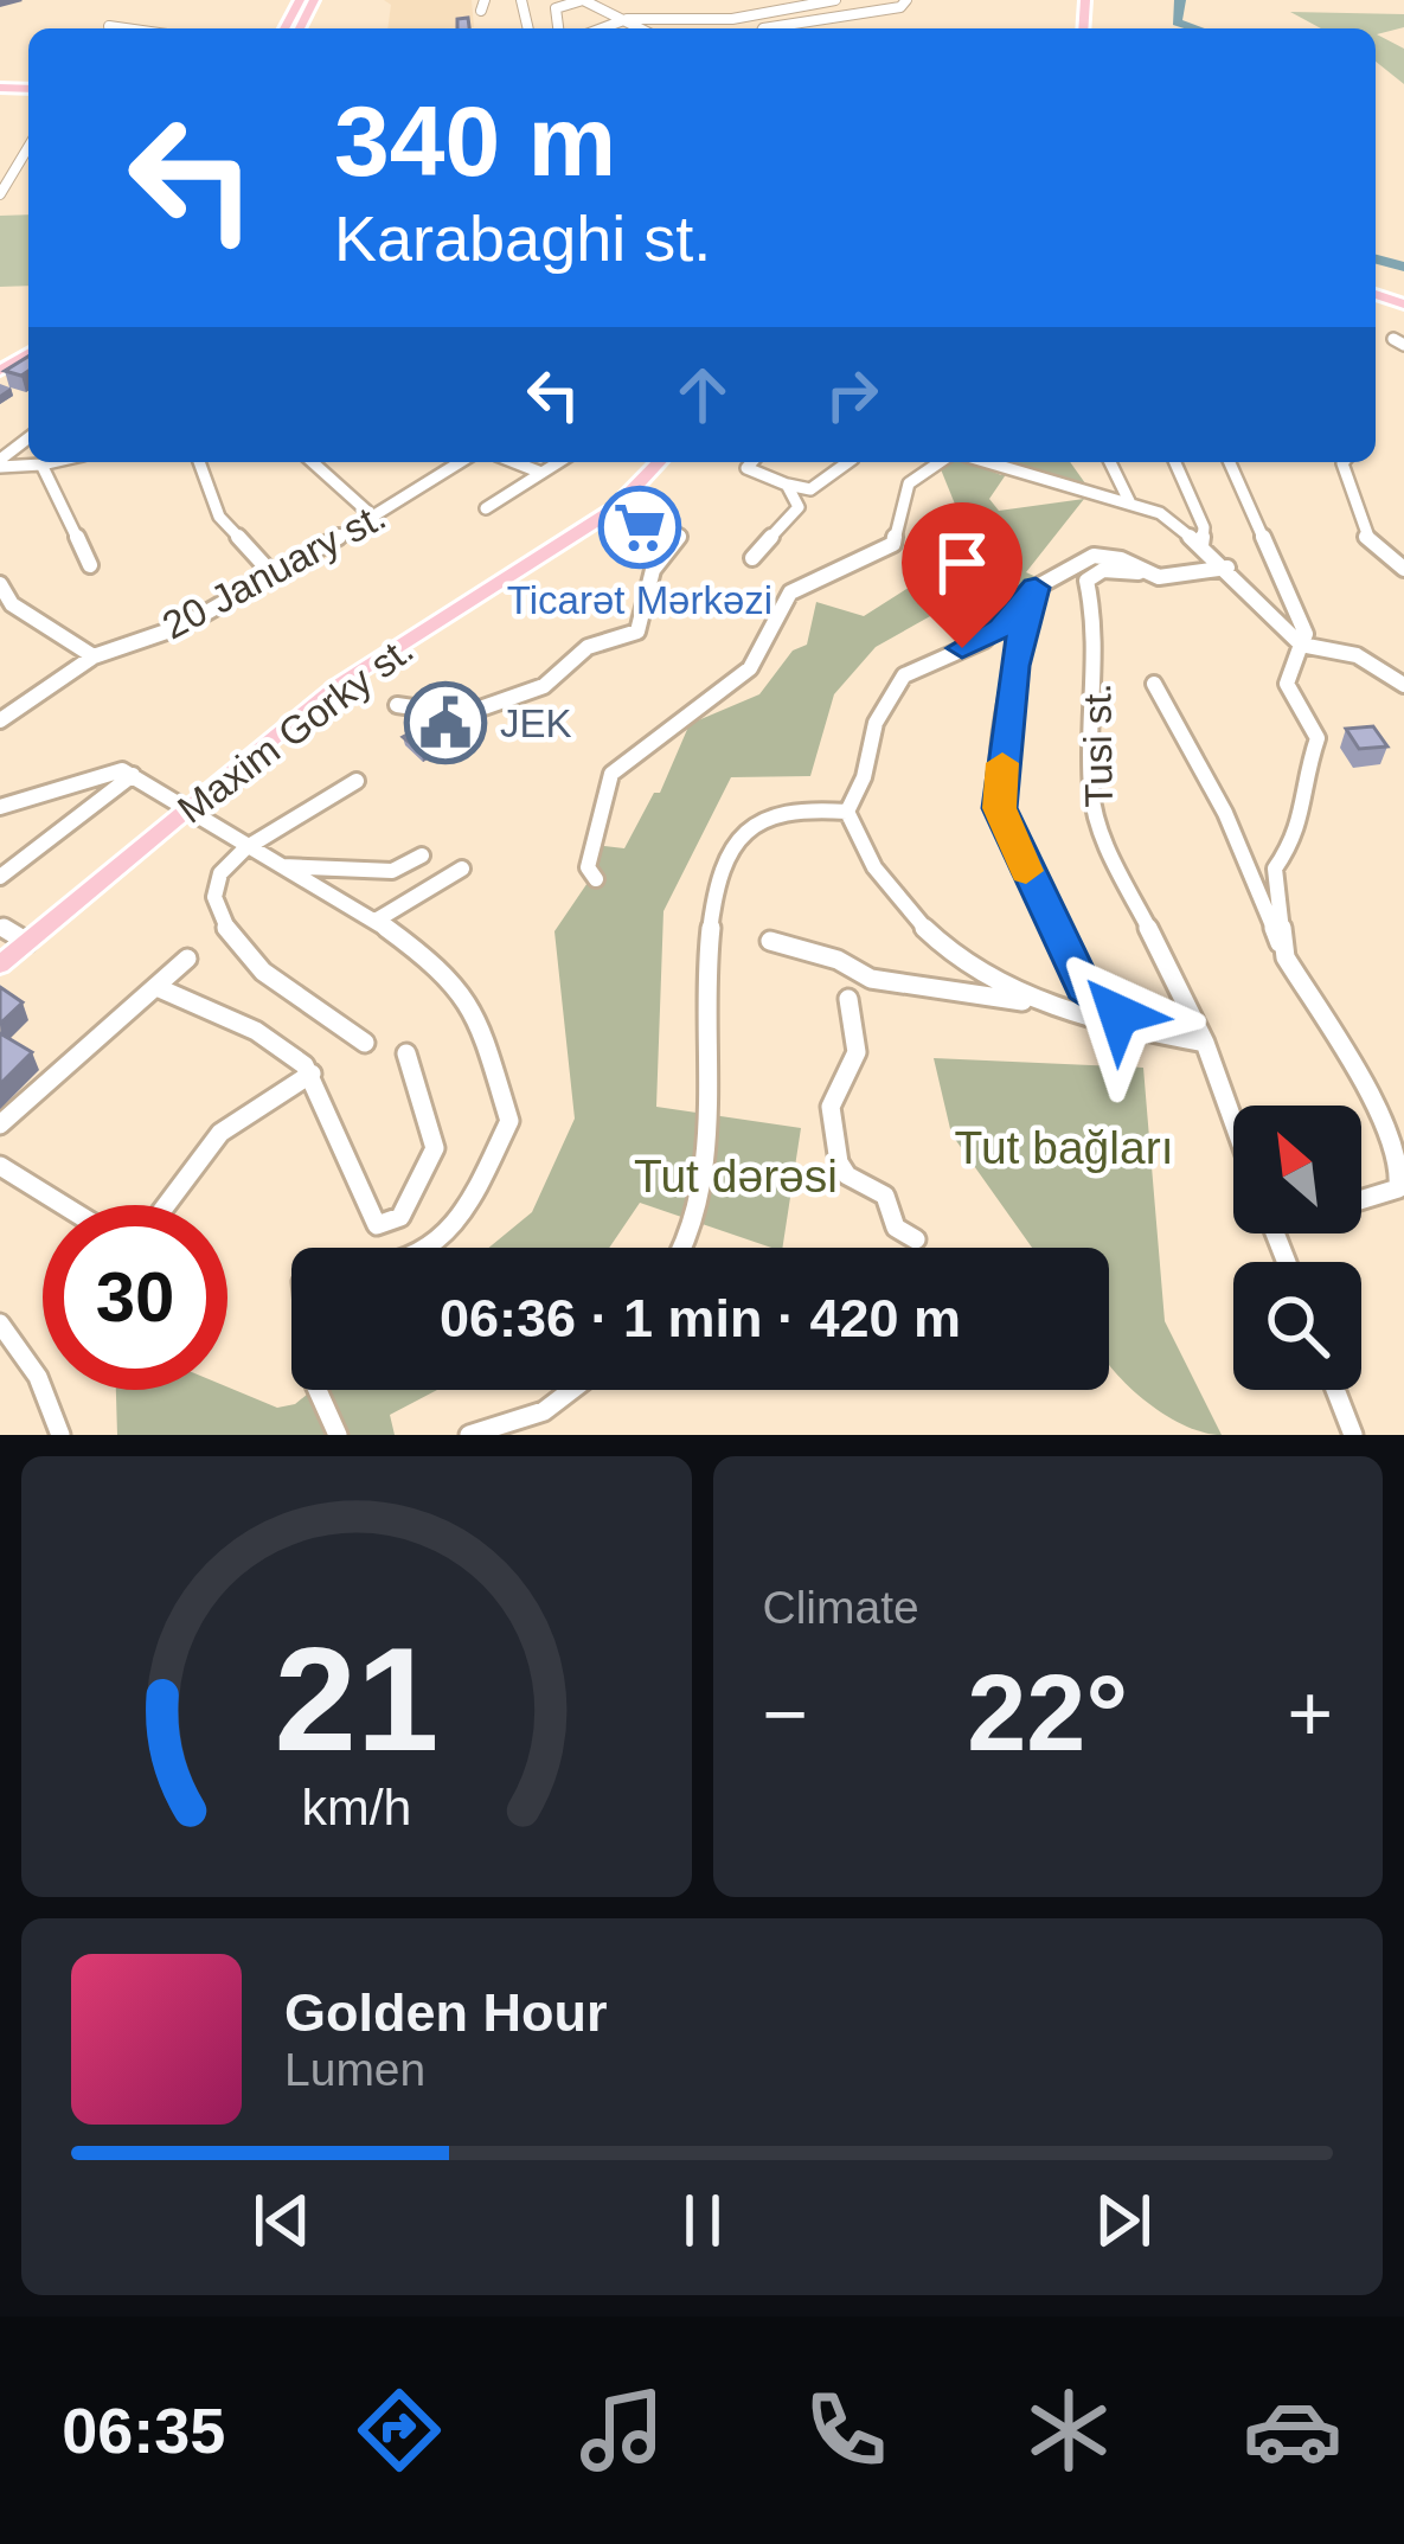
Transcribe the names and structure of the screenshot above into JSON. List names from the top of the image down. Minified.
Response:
{"streets":{"main road":["Maxim Gorky st."],"street":["20 January st.","Tusi st."]},"parks":["Tut bağları","Tut dərəsi"],"places":{"supermarket":["Ticarət Mərkəzi"],"public building":["JEK"]},"north":"top left","page":{"turn":["340 m","Karabaghi st."],"limit":"30","trip":"06:36 · 1 min · 420 m","tile":"Climate","heat":["−","22°","+"],"song":["Golden Hour","Lumen"],"tabs":"06:35","gauge":["21","km/h"]}}
